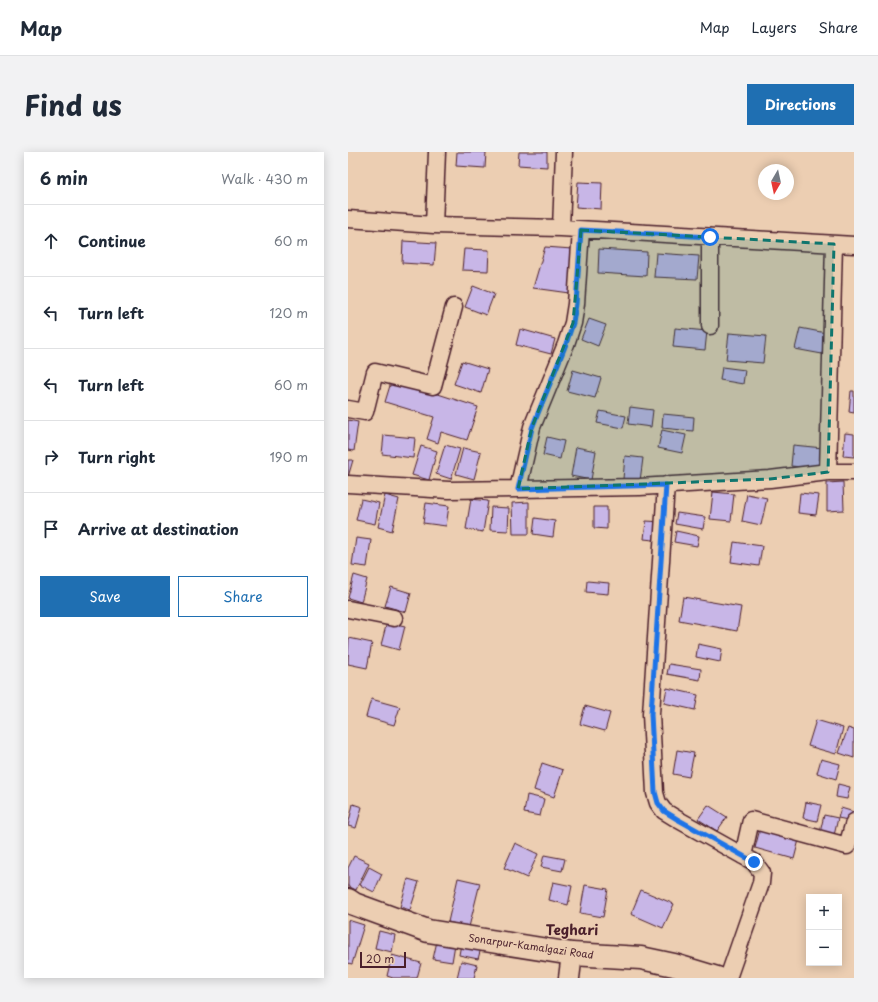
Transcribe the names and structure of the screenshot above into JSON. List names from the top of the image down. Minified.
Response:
{"streets":{"main road":["Sonarpur-Kamalgazi Road"]},"districts":["Teghari"],"scale_bar":"20 m","north":"bottom","page":{"header":"Map","nav":["Map","Layers","Share"],"title":"Find us","buttons":["Directions",["Save","Share"]],"heading":["6 min","Walk · 430 m"],"list":[["Continue","60 m"],["Turn left","120 m"],["Turn left","60 m"],["Turn right","190 m"],"Arrive at destination"],"map_buttons":["+","−"],"scale":"20 m"}}
